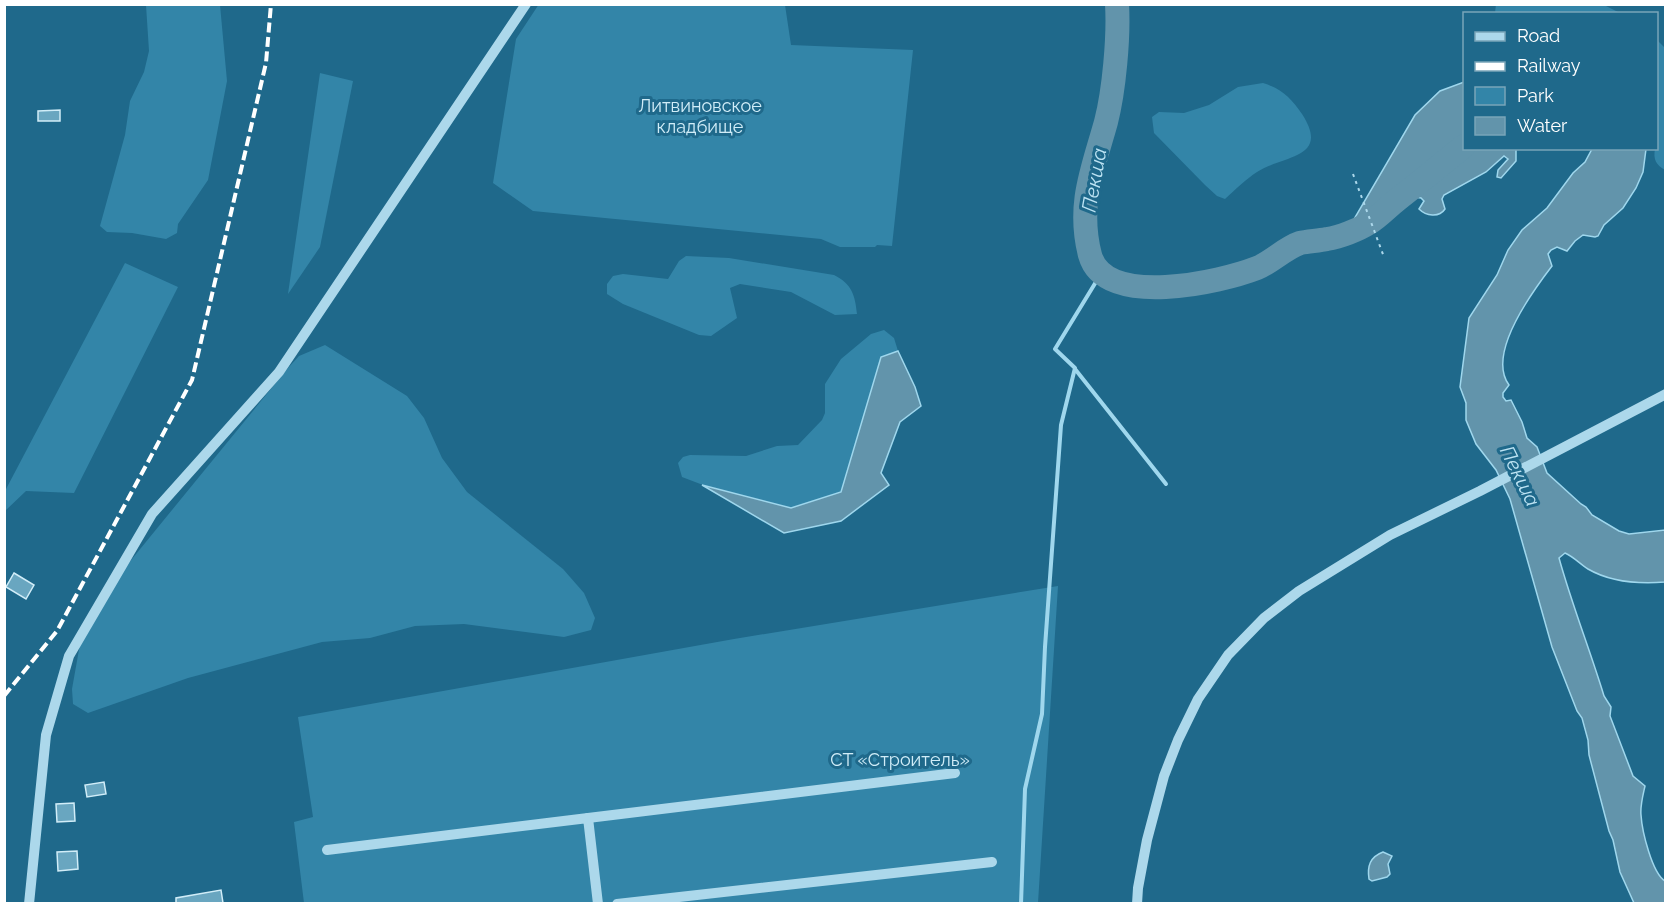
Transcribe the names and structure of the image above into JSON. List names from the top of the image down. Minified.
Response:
{"water":["Пекша"],"parks":["Литвиновское кладбище","СТ «Строитель»"],"legend":["Road","Railway","Park","Water"]}
